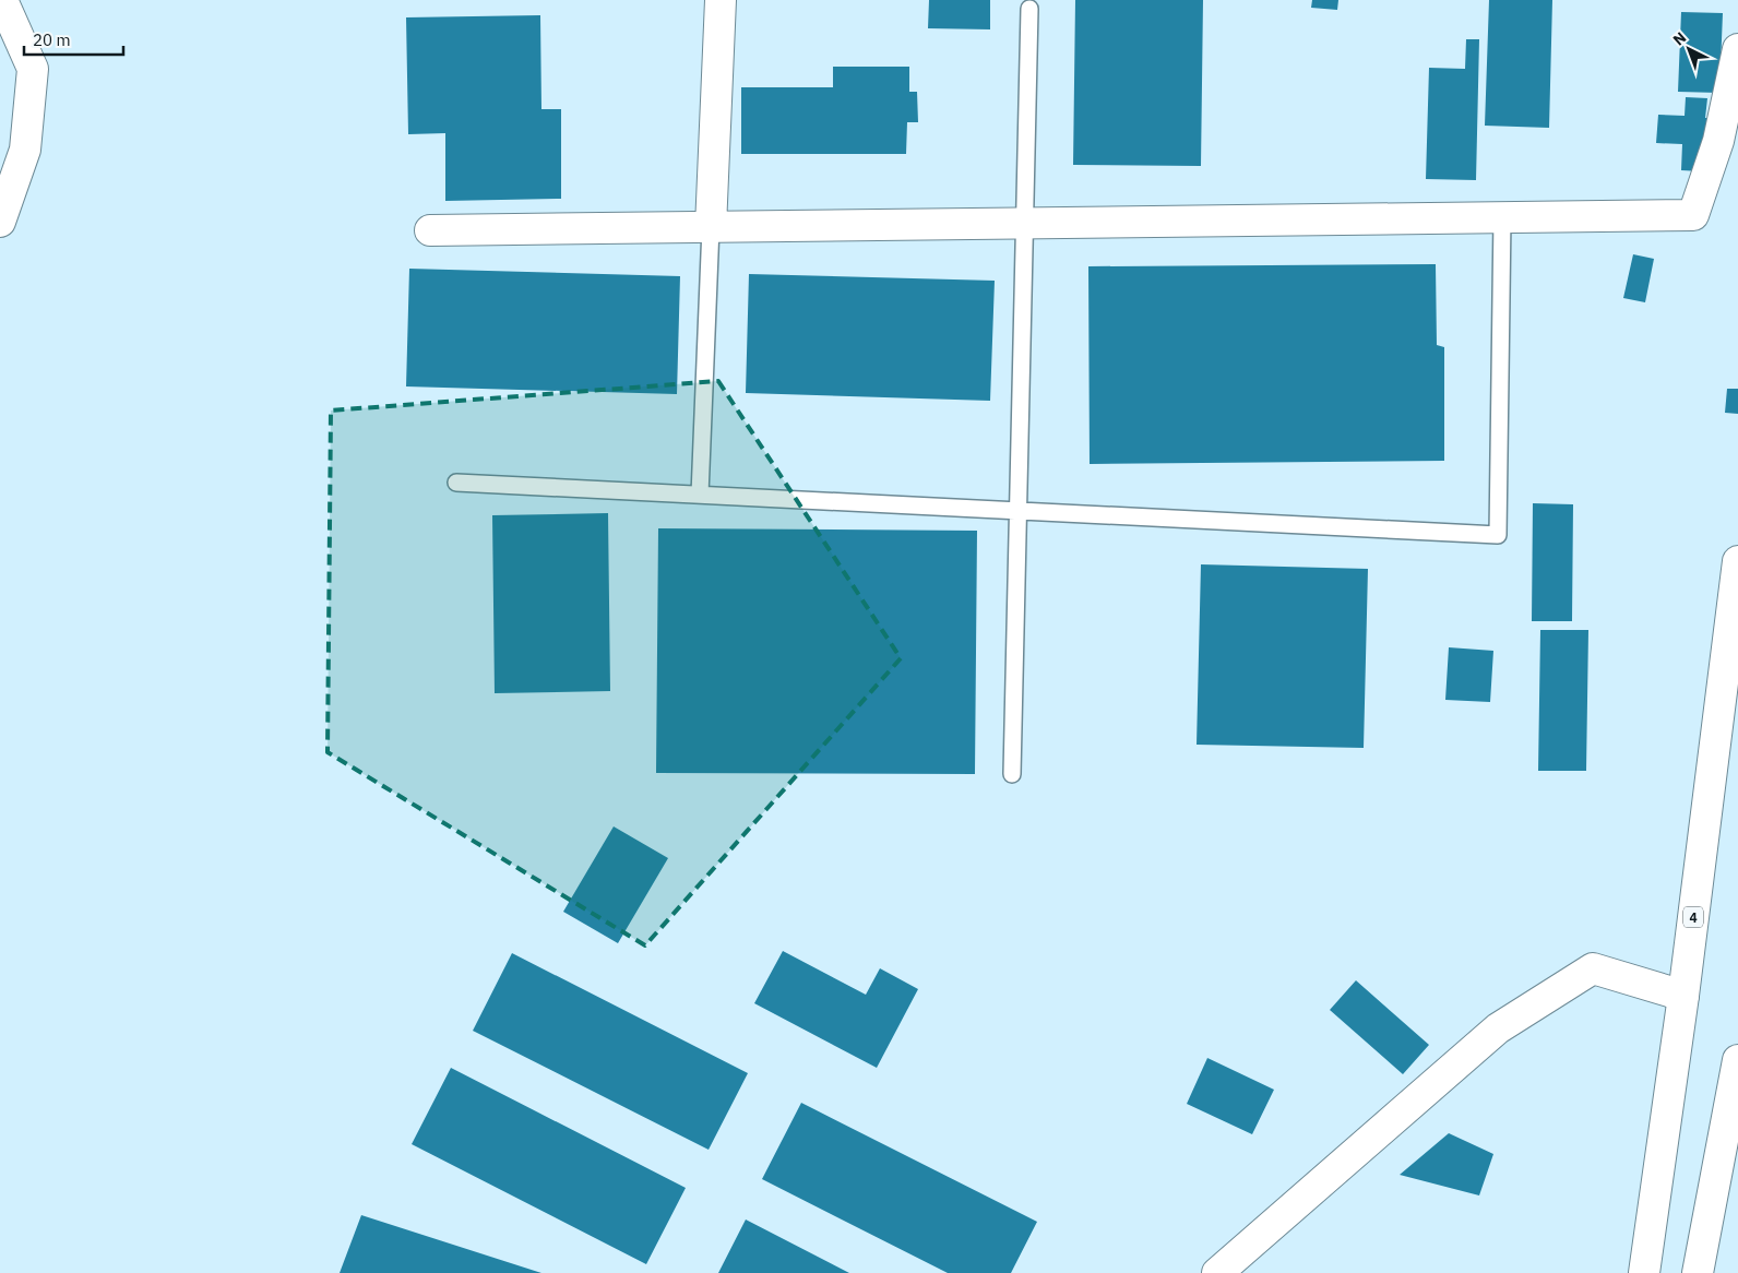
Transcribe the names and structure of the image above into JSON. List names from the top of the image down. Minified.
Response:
{"streets":{"street":["4"]},"scale_bar":"20 m","north":"top left"}
